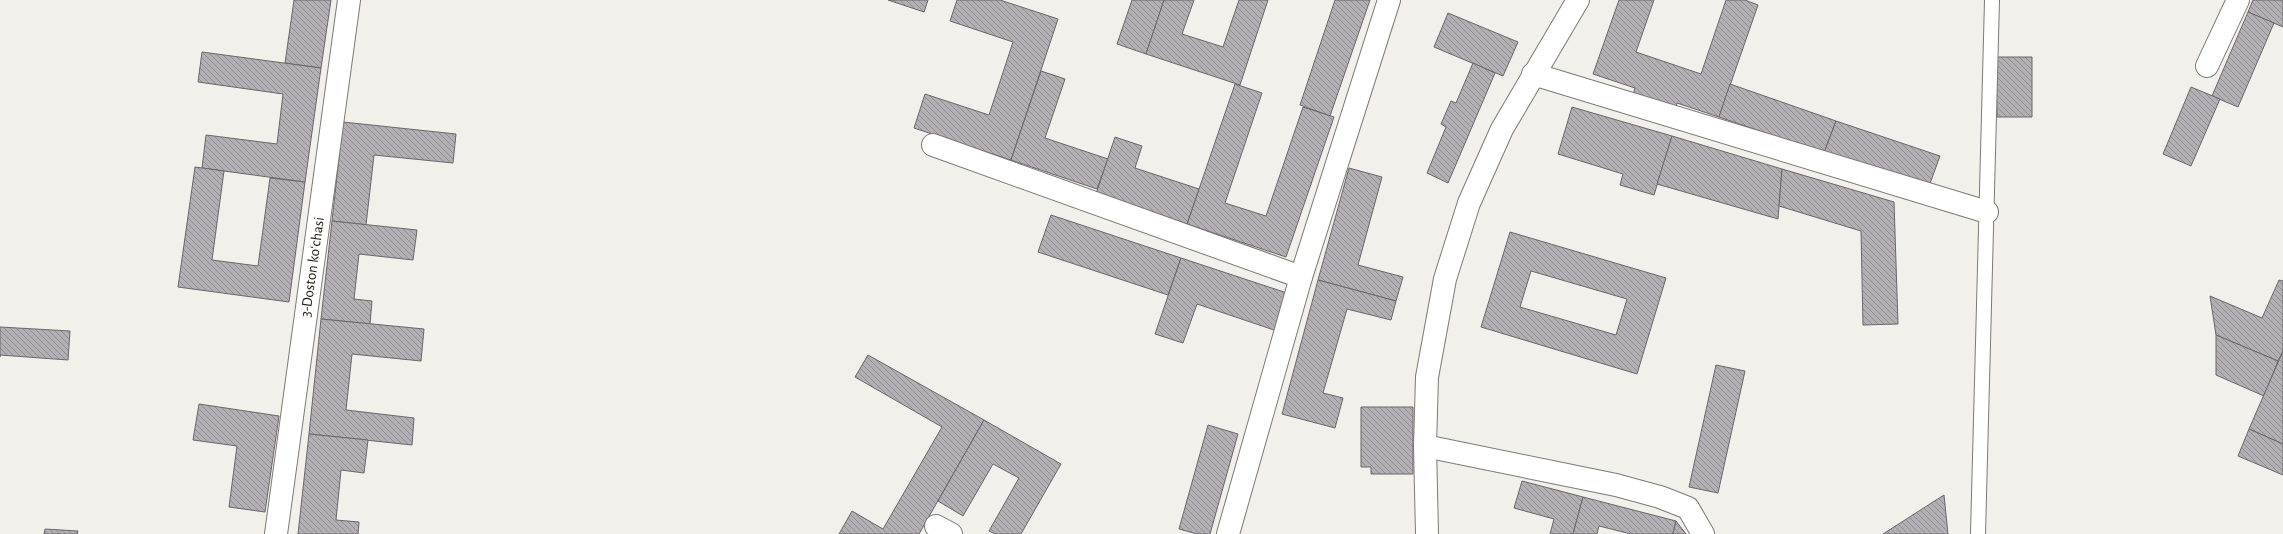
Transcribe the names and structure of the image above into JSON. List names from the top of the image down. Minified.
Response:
{"streets":{"street":["3-Doston koʻchasi"]}}
